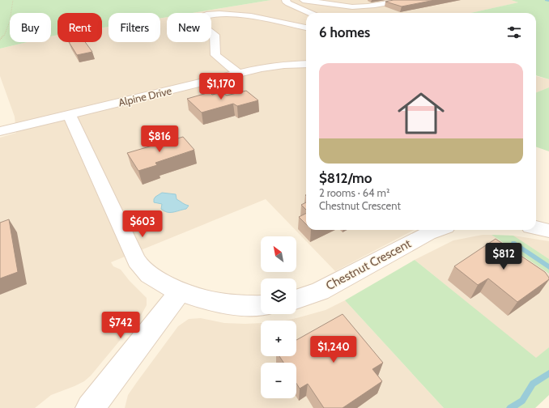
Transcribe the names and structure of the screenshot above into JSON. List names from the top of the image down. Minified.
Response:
{"streets":{"street":["Alpine Drive","Chestnut Crescent"]},"north":"top left","page":{"chip":["Buy","Rent","Filters","New"],"heading":"6 homes","list":[{"name":"$812/mo","note":"2 rooms · 64 m² · Chestnut Crescent"}],"price":["$1,170","$816","$603","$812","$742","$1,240"],"map_buttons":["+","−"]}}
